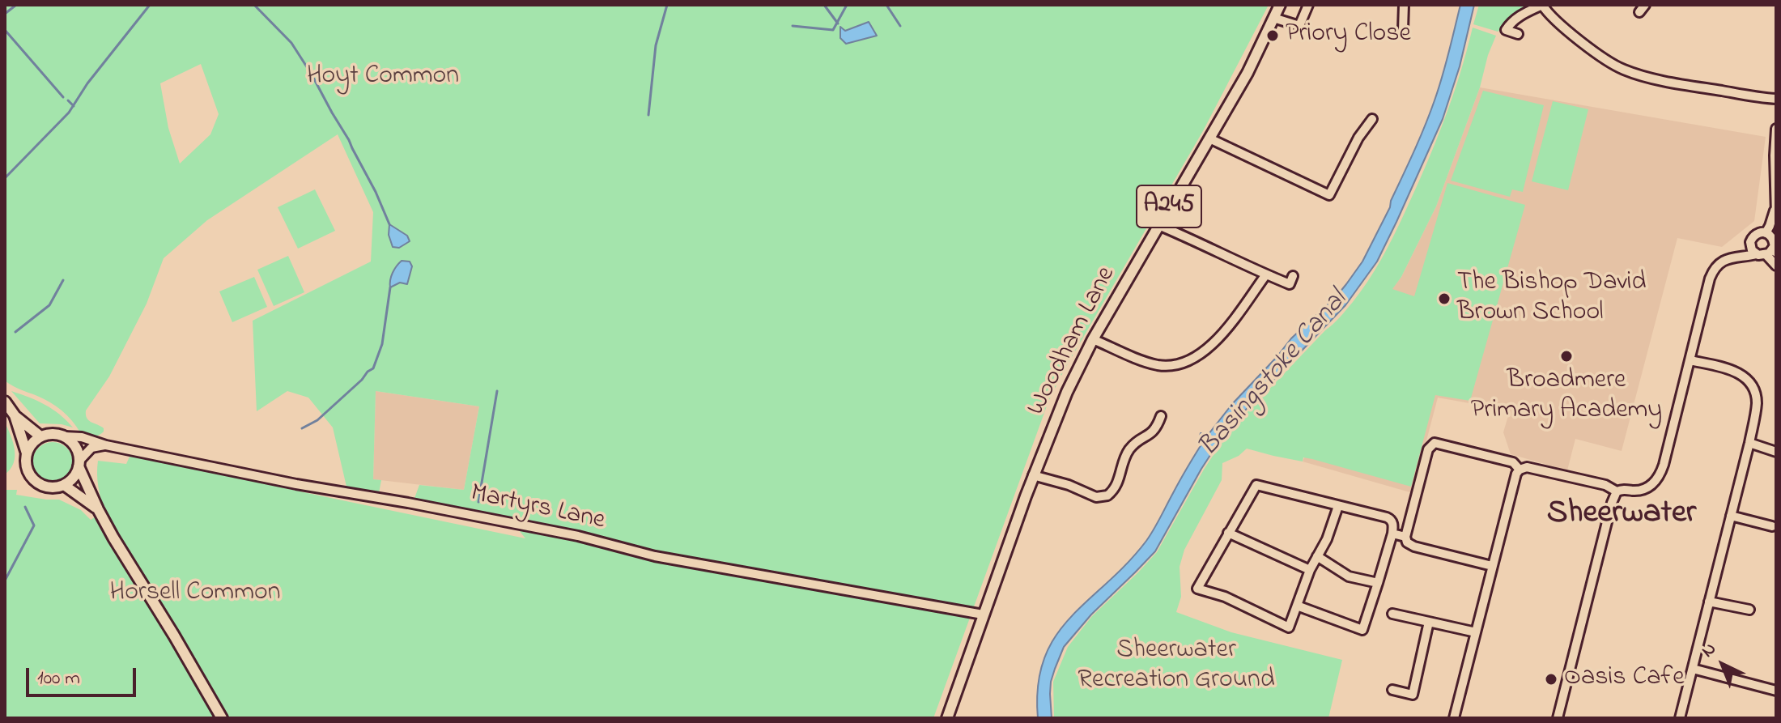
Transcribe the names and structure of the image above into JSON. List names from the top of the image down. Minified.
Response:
{"streets":{"main road":["A245","Woodham Lane"],"street":["Martyrs Lane"]},"crossings":[["Woodham Lane","Martyrs Lane"]],"districts":["Sheerwater"],"water":["Basingstoke Canal"],"parks":["Hoyt Common","Horsell Common","Sheerwater Recreation Ground"],"places":["Priory Close","The Bishop David Brown School","Broadmere Primary Academy","Oasis Cafe"],"scale_bar":"100 m","north":"top left"}
